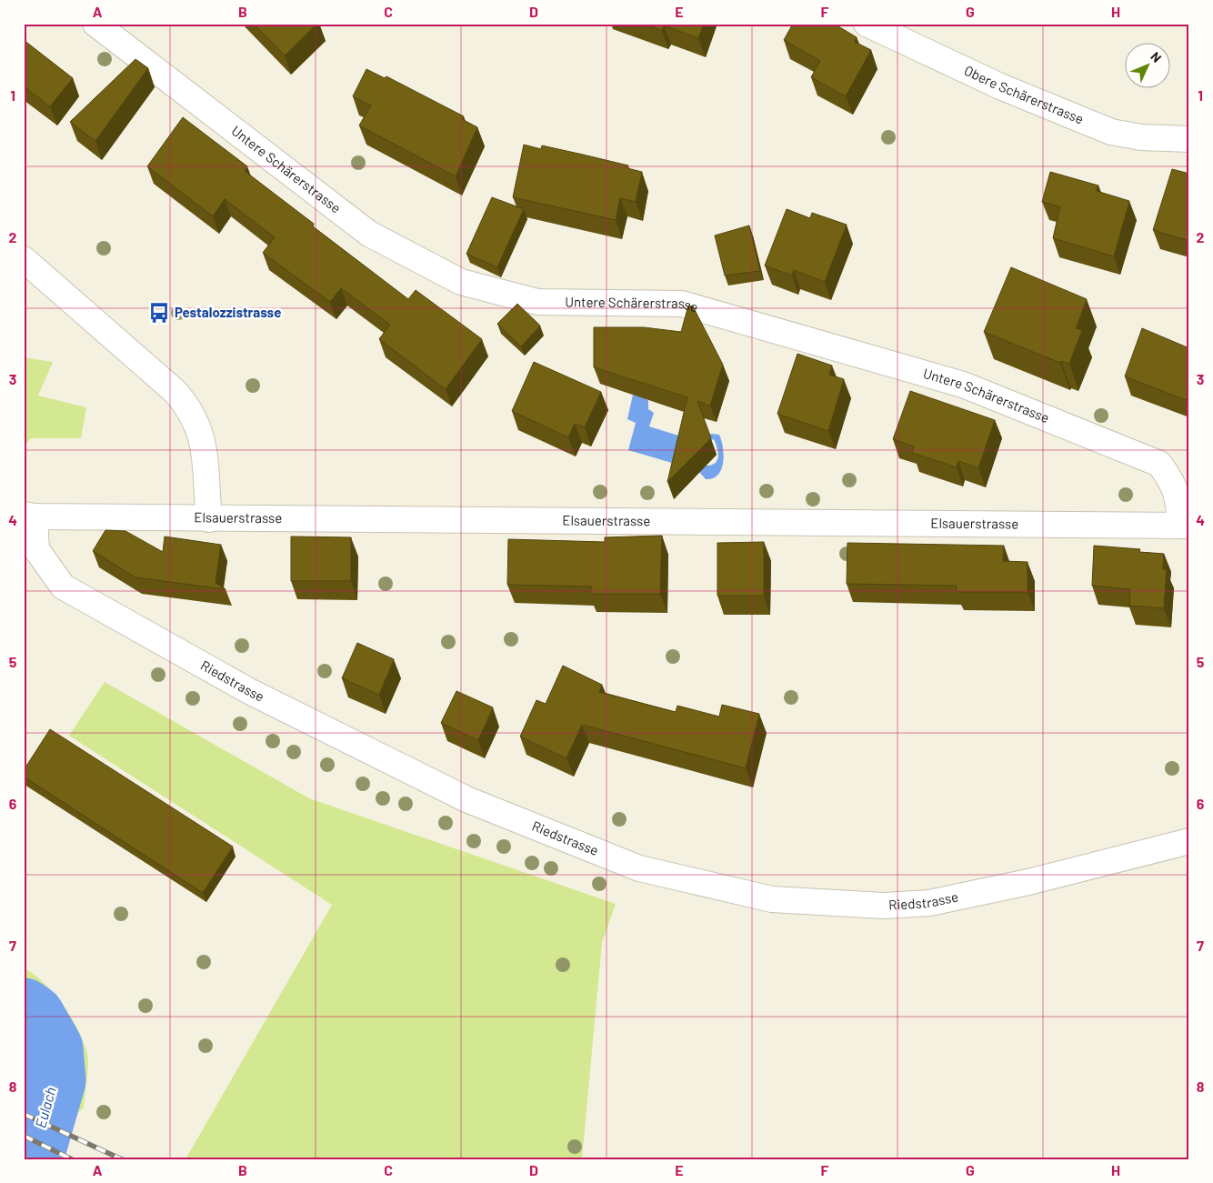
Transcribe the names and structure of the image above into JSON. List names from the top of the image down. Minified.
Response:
{"streets":{"street":["Obere Schärerstrasse","Untere Schärerstrasse","Elsauerstrasse","Riedstrasse"]},"crossings":[["Untere Schärerstrasse","Elsauerstrasse"],["Elsauerstrasse","Riedstrasse"]],"water":["Eulach"],"places":{"bus stop":["Pestalozzistrasse"]},"north":"top right","grid":{"columns":["A","B","C","D","E","F","G","H"],"rows":["1","2","3","4","5","6","7","8"]}}
